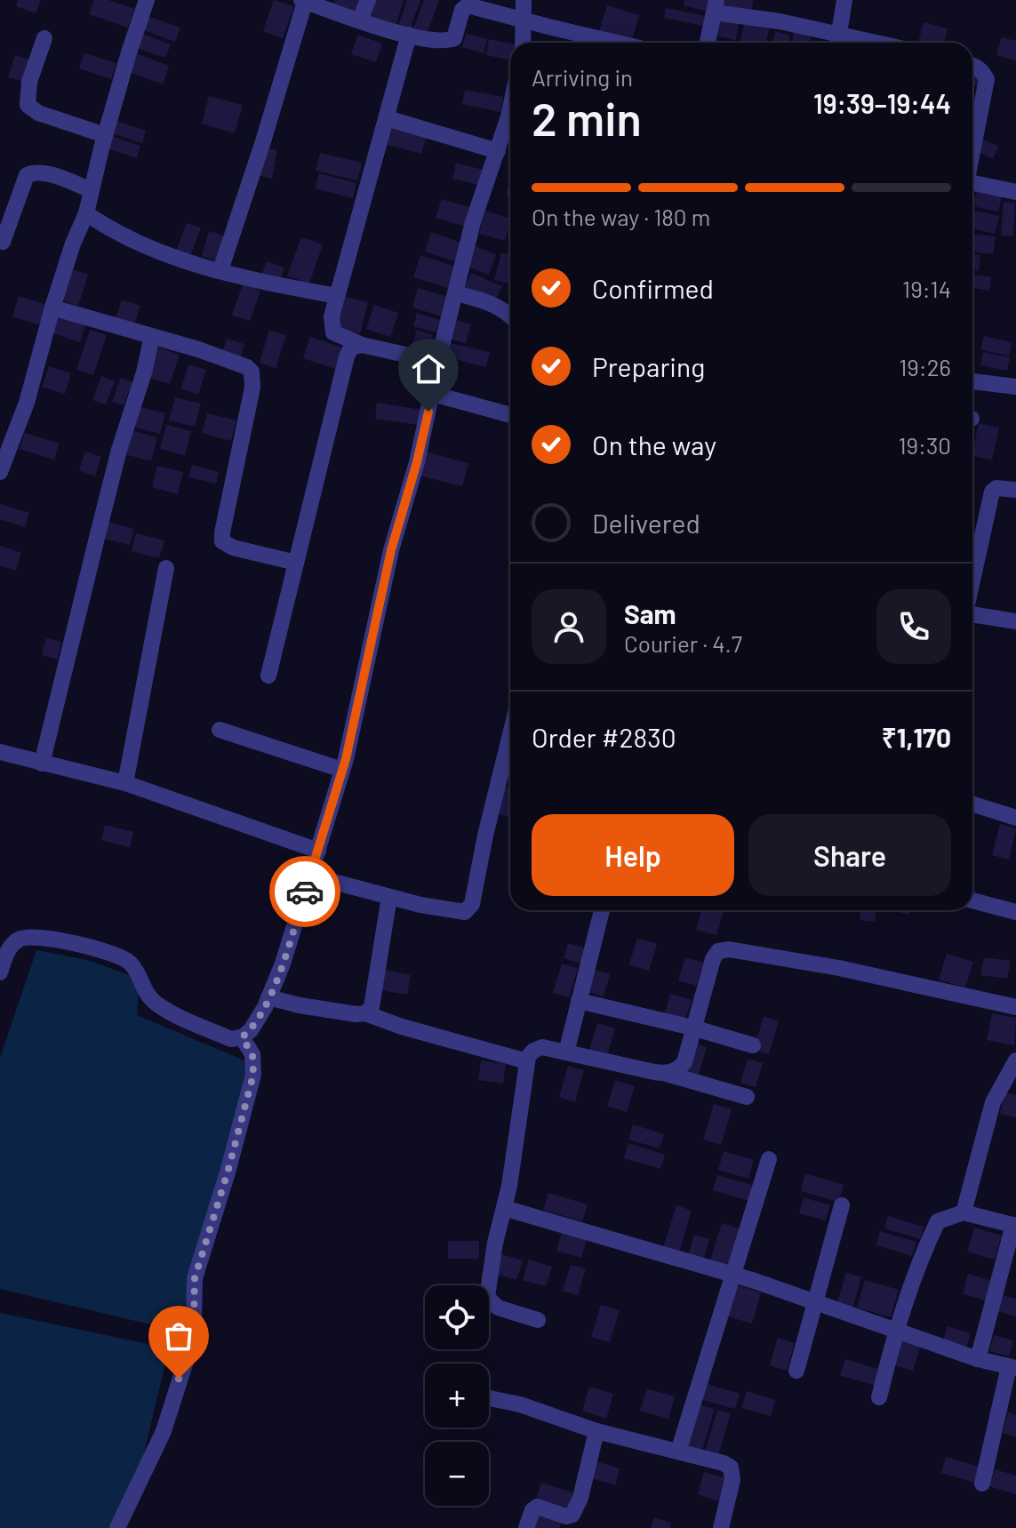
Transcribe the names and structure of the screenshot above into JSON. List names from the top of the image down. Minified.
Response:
{"page":{"heading":["2 min","Arriving in","19:39–19:44"],"panel":["Sam","Courier · 4.7","Order #2830","₹1,170"],"bar":"On the way · 180 m","list":[["Confirmed","19:14"],["Preparing","19:26"],["On the way","19:30"],"Delivered"],"buttons":["Help","Share"],"map_buttons":["+","−"]}}
